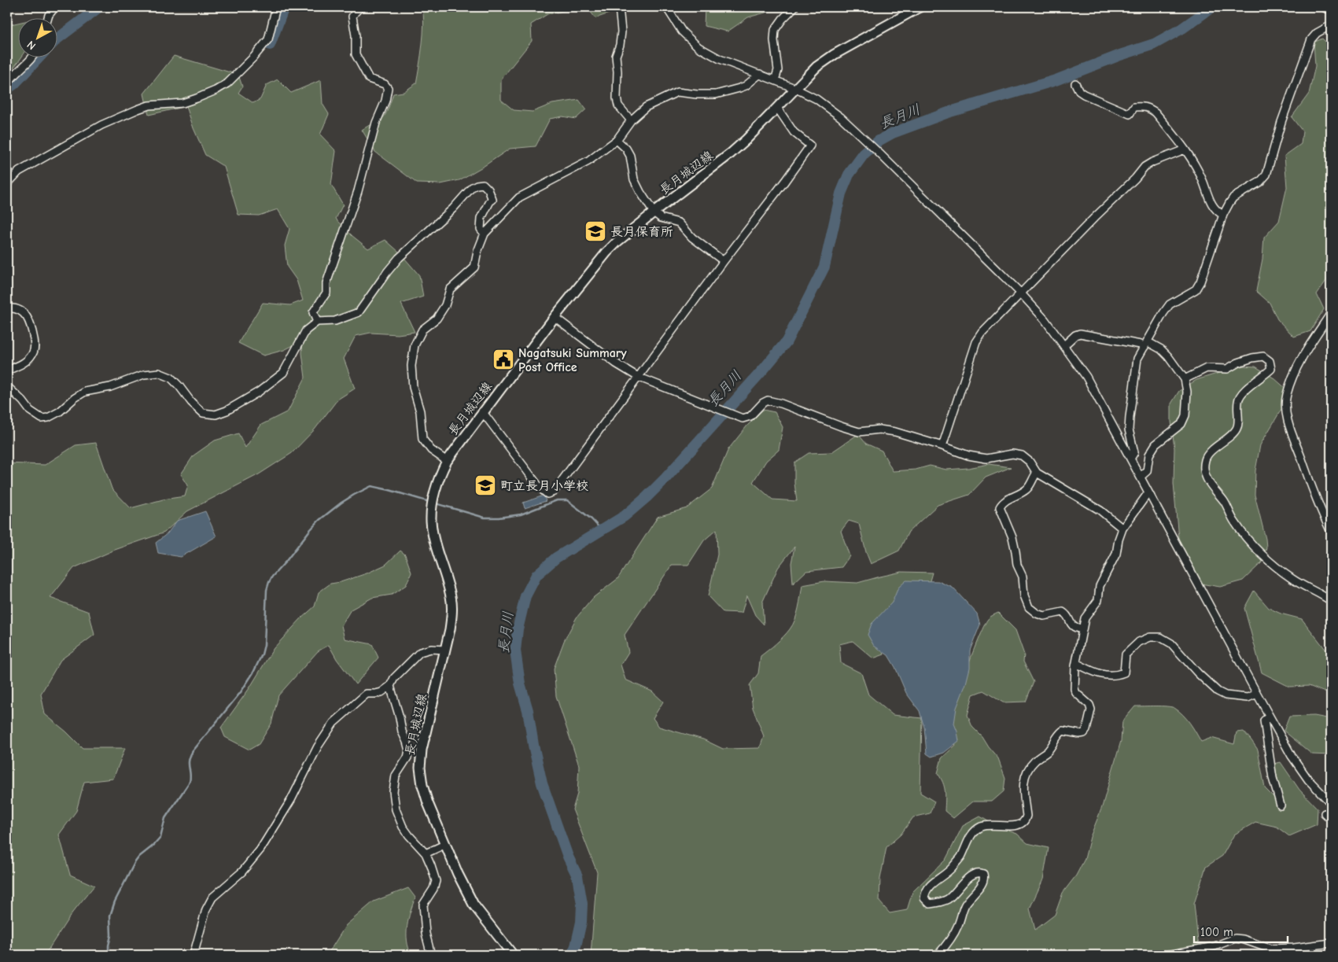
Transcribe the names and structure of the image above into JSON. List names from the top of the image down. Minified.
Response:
{"streets":{"main road":["長月城辺線"]},"water":["長月川"],"places":{"school or university":["長月保育所","町立長月小学校"],"public building":["Nagatsuki Summary Post Office"]},"scale_bar":"100 m","north":"bottom left"}
